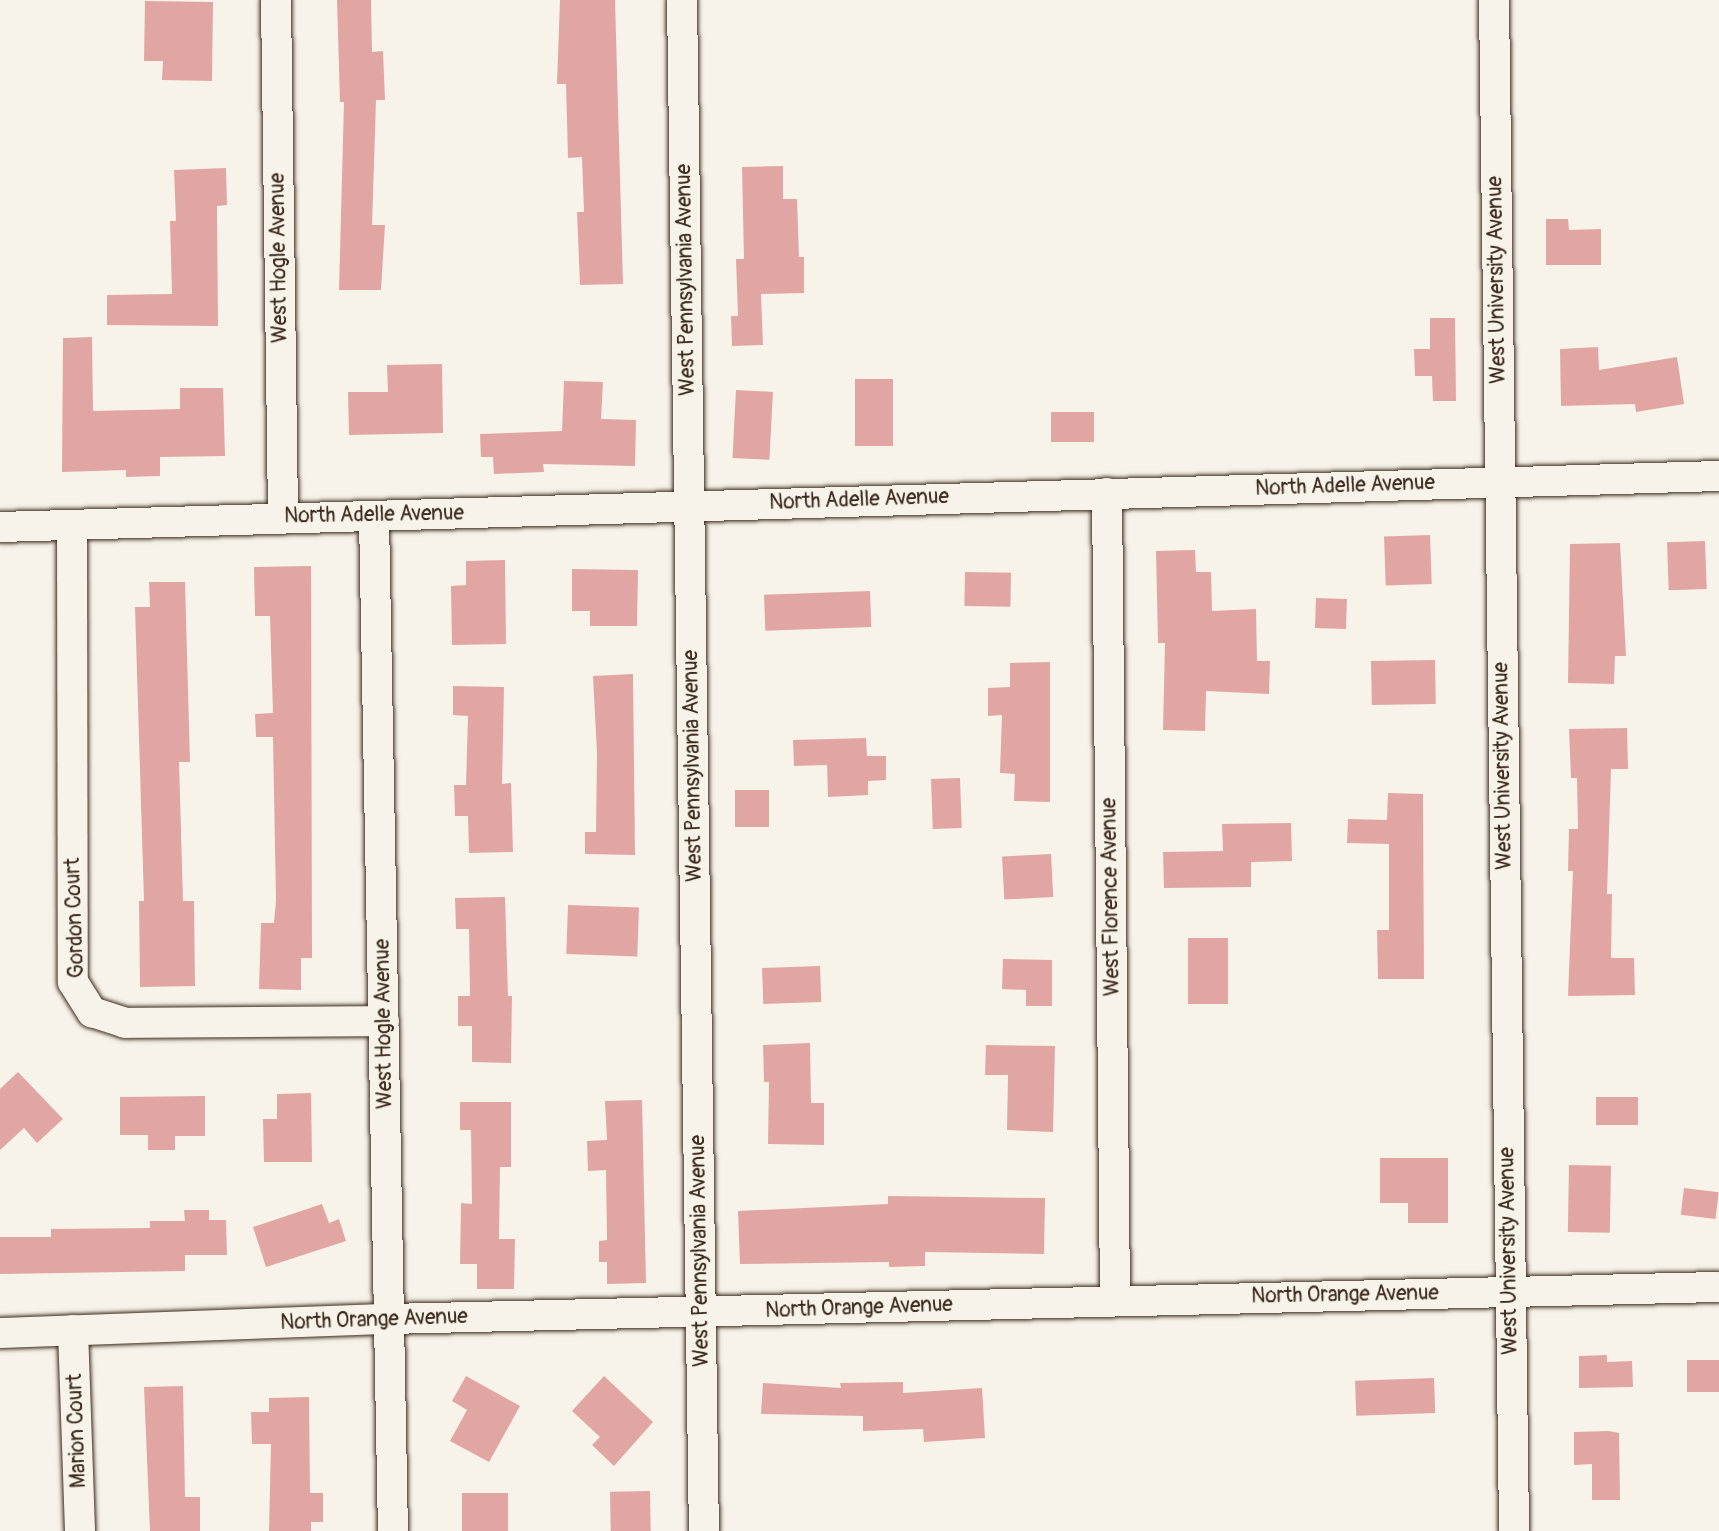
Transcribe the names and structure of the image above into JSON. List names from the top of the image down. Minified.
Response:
{"streets":{"street":["West Hogle Avenue","West Pennsylvania Avenue","West University Avenue","North Adelle Avenue","West Florence Avenue","Gordon Court","North Orange Avenue","Marion Court"]},"crossings":[["West Hogle Avenue","North Adelle Avenue"],["West Hogle Avenue","Gordon Court"],["West Hogle Avenue","North Orange Avenue"],["West Pennsylvania Avenue","North Adelle Avenue"],["West Pennsylvania Avenue","North Orange Avenue"],["West University Avenue","North Adelle Avenue"],["West University Avenue","North Orange Avenue"],["North Adelle Avenue","West Florence Avenue"],["North Adelle Avenue","Gordon Court"],["West Florence Avenue","North Orange Avenue"],["North Orange Avenue","Marion Court"]]}
